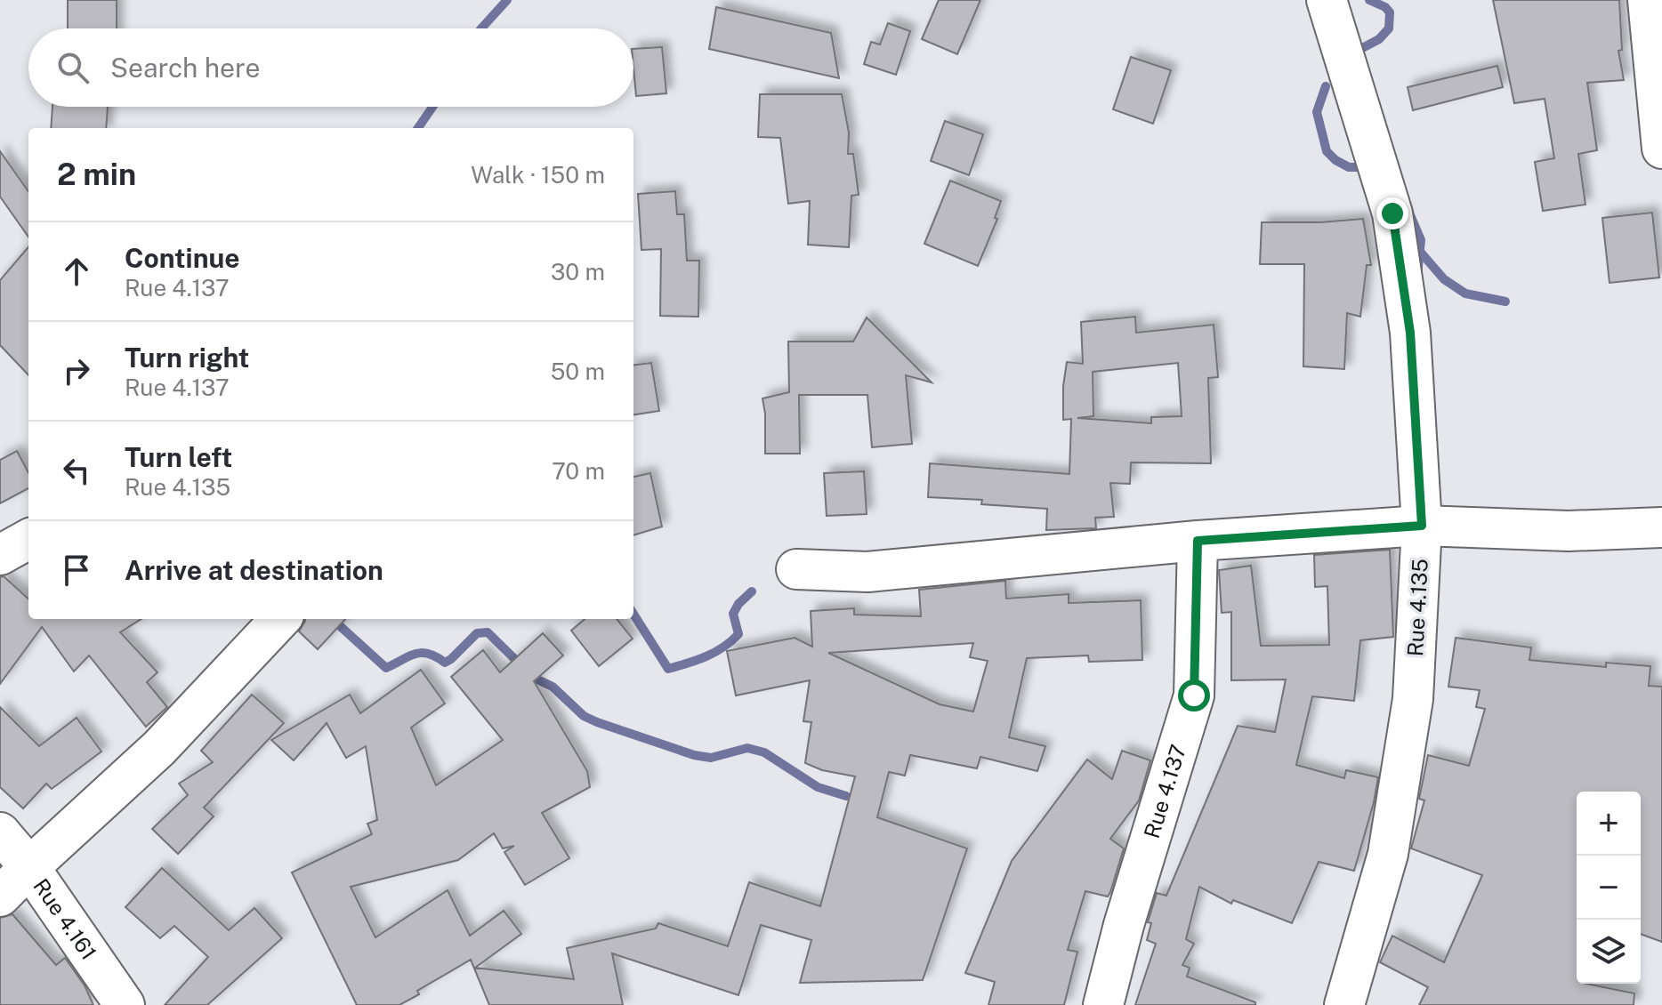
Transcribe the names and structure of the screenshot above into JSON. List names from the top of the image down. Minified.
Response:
{"streets":{"street":["Rue 4.135","Rue 4.137","Rue 4.161"]},"page":{"search":"Search here","heading":["2 min","Walk · 150 m"],"list":[["Continue","Rue 4.137","30 m"],["Turn right","Rue 4.137","50 m"],["Turn left","Rue 4.135","70 m"],"Arrive at destination"],"map_buttons":["+","−"]}}
